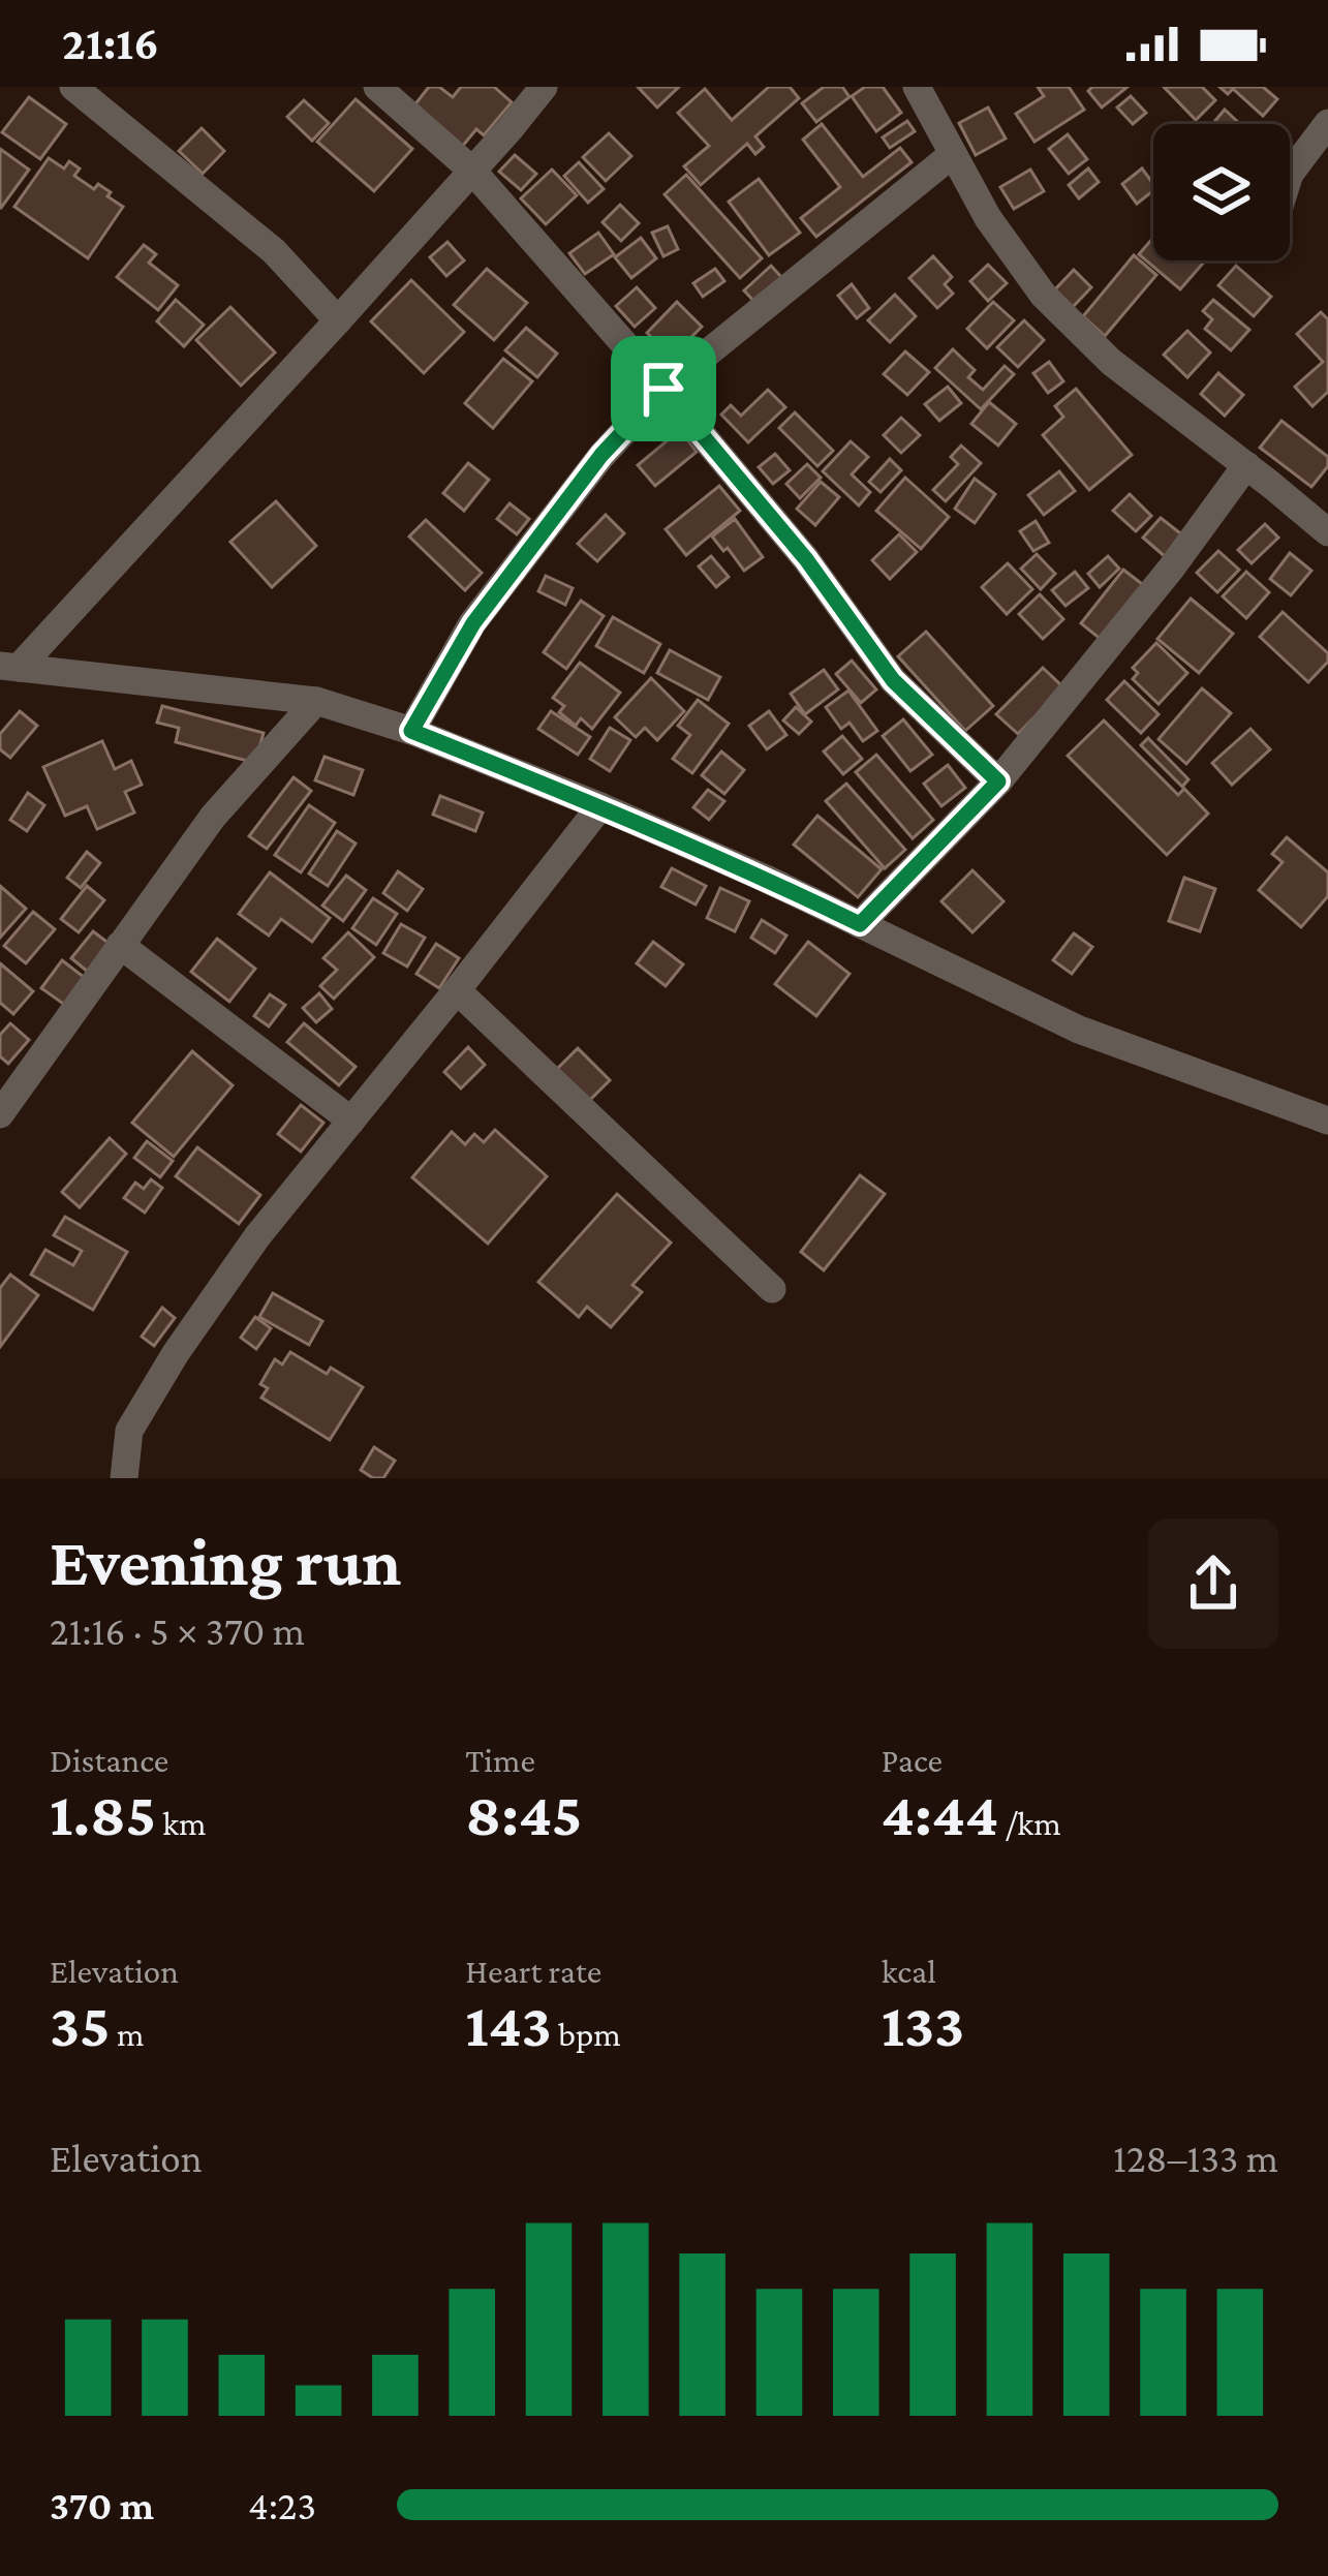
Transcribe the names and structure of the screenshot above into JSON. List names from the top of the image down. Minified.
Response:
{"page":{"status":"21:16","heading":["Evening run","21:16 · 5 × 370 m"],"stats":[["Distance","1.85 km"],["Time","8:45"],["Pace","4:44 /km"],["Elevation","35 m"],["Heart rate","143 bpm"],["kcal","133"]],"chart":["Elevation","128–133 m"],"list":[{"name":"370 m","note":"4:23"}]}}
